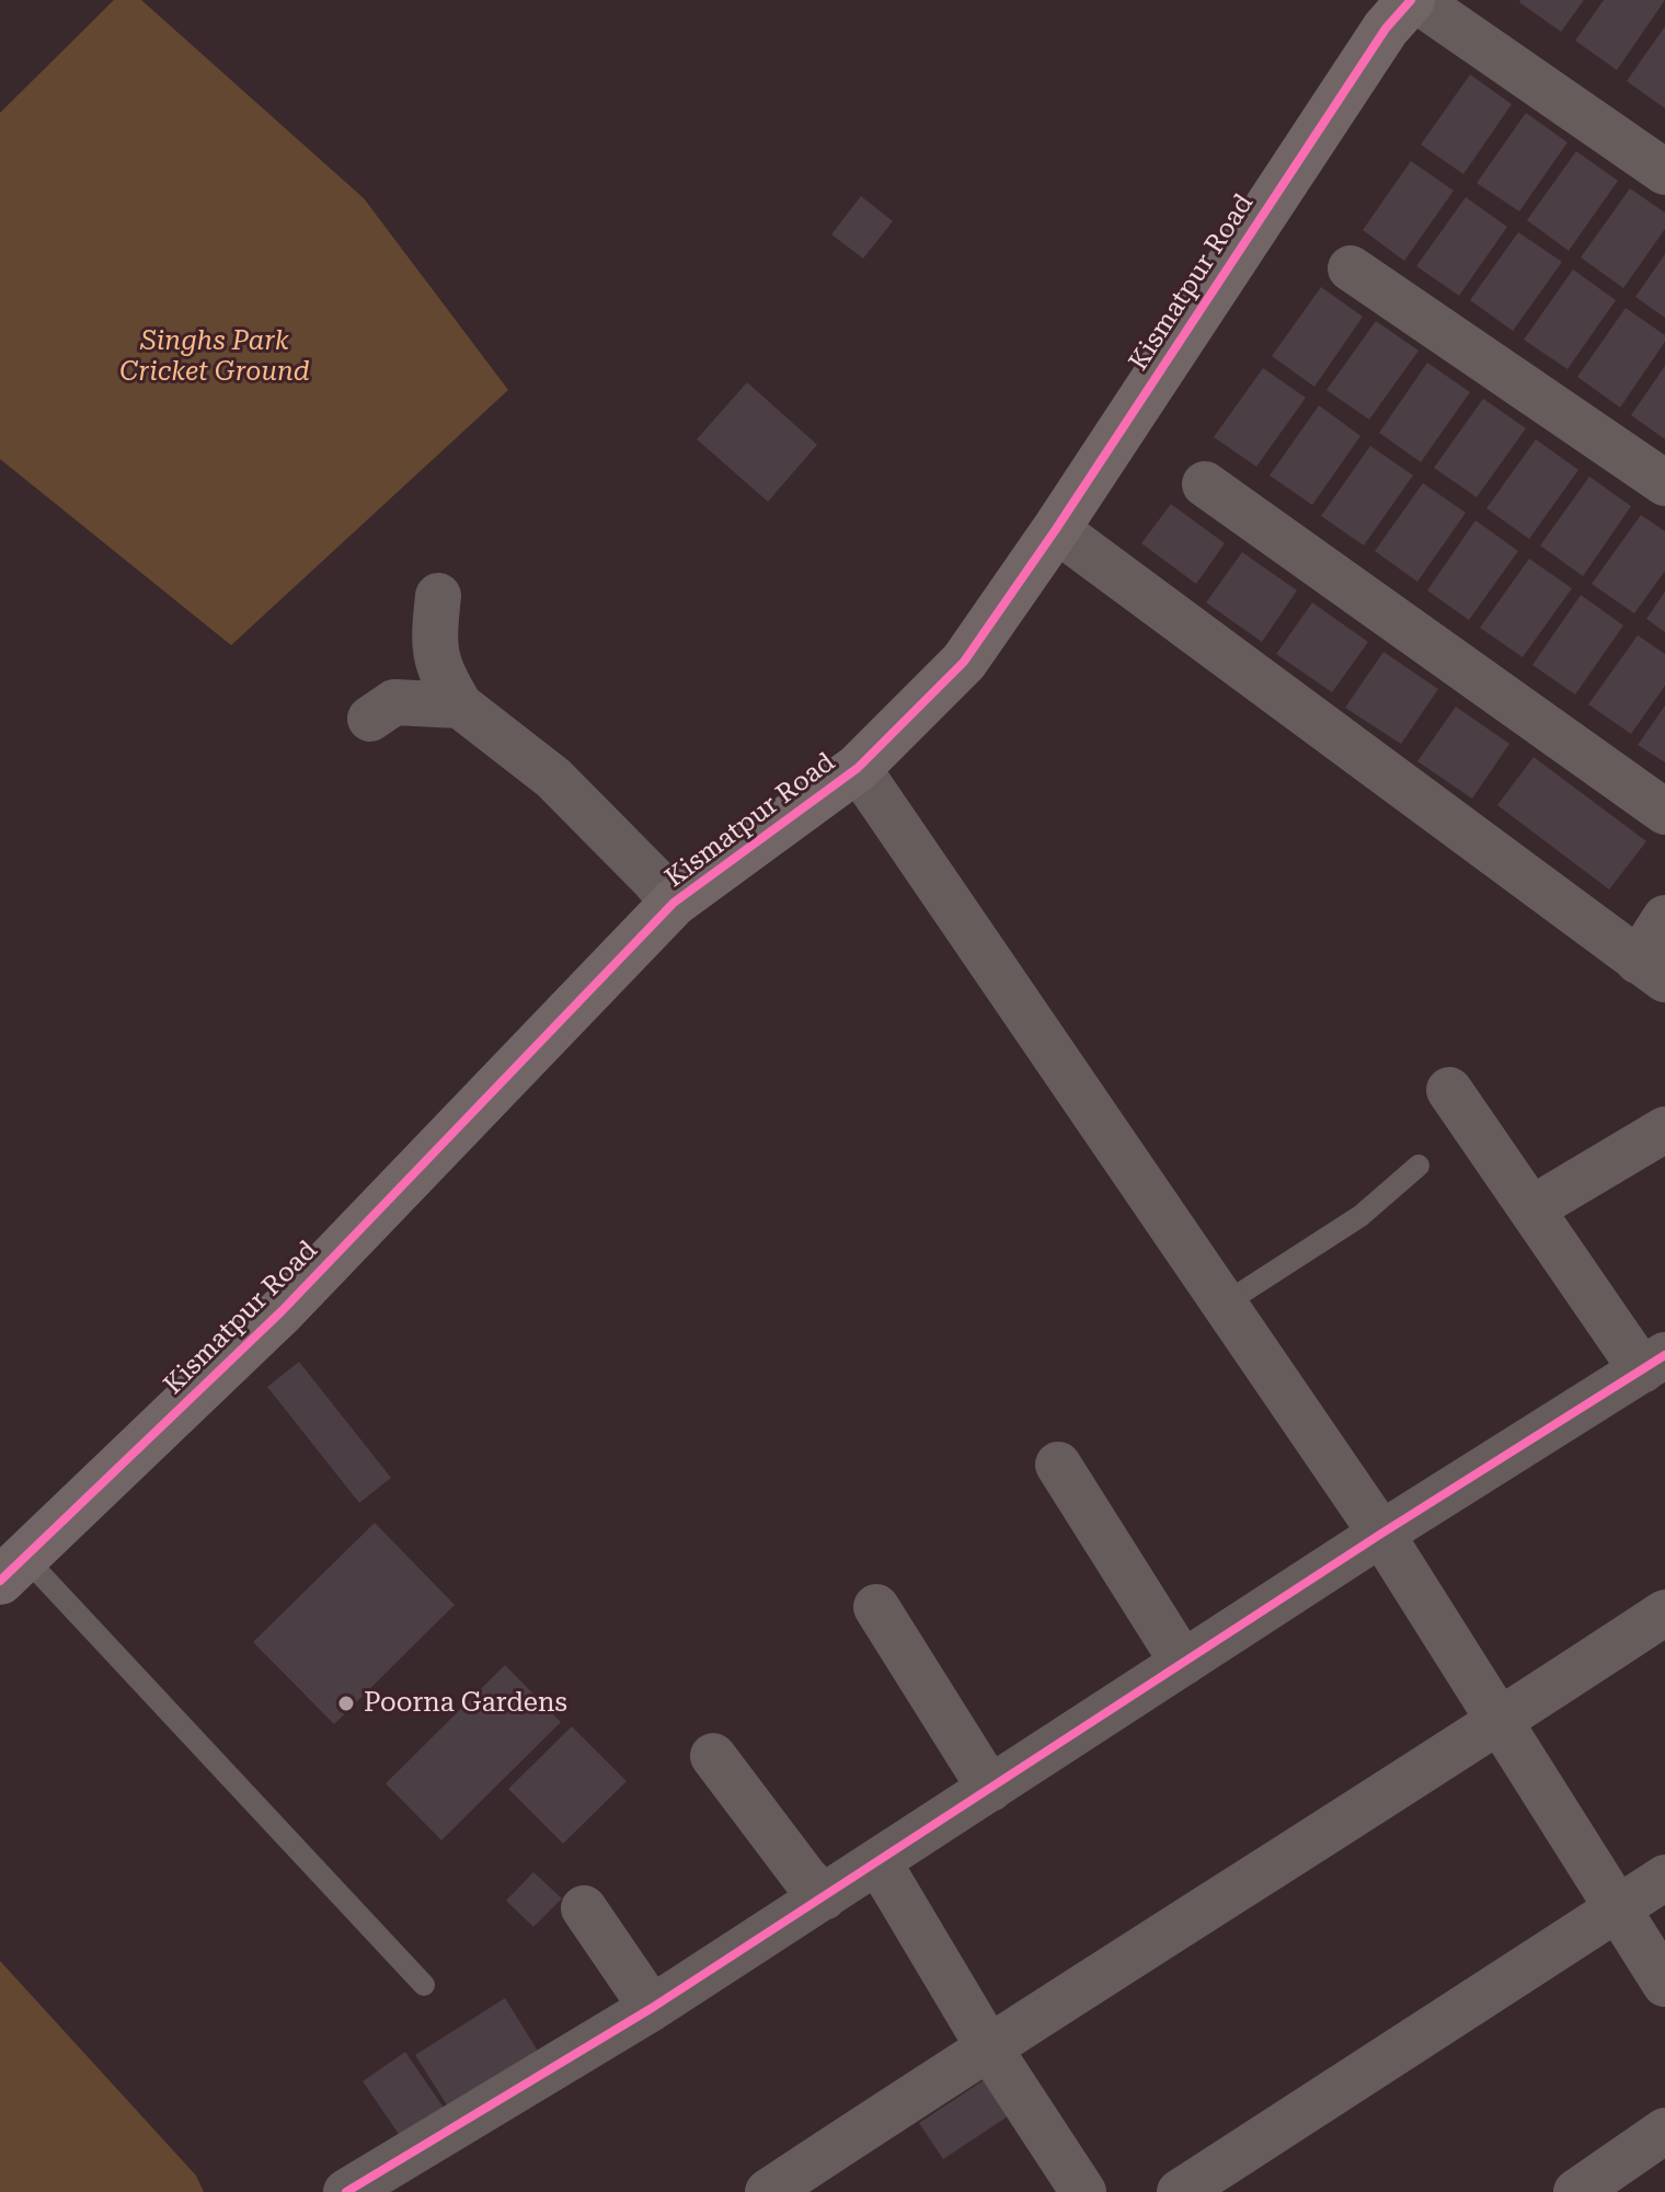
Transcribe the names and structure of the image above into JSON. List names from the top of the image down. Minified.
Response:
{"streets":{"street":["Kismatpur Road"]},"parks":["Singhs Park Cricket Ground"],"places":["Poorna Gardens"]}
